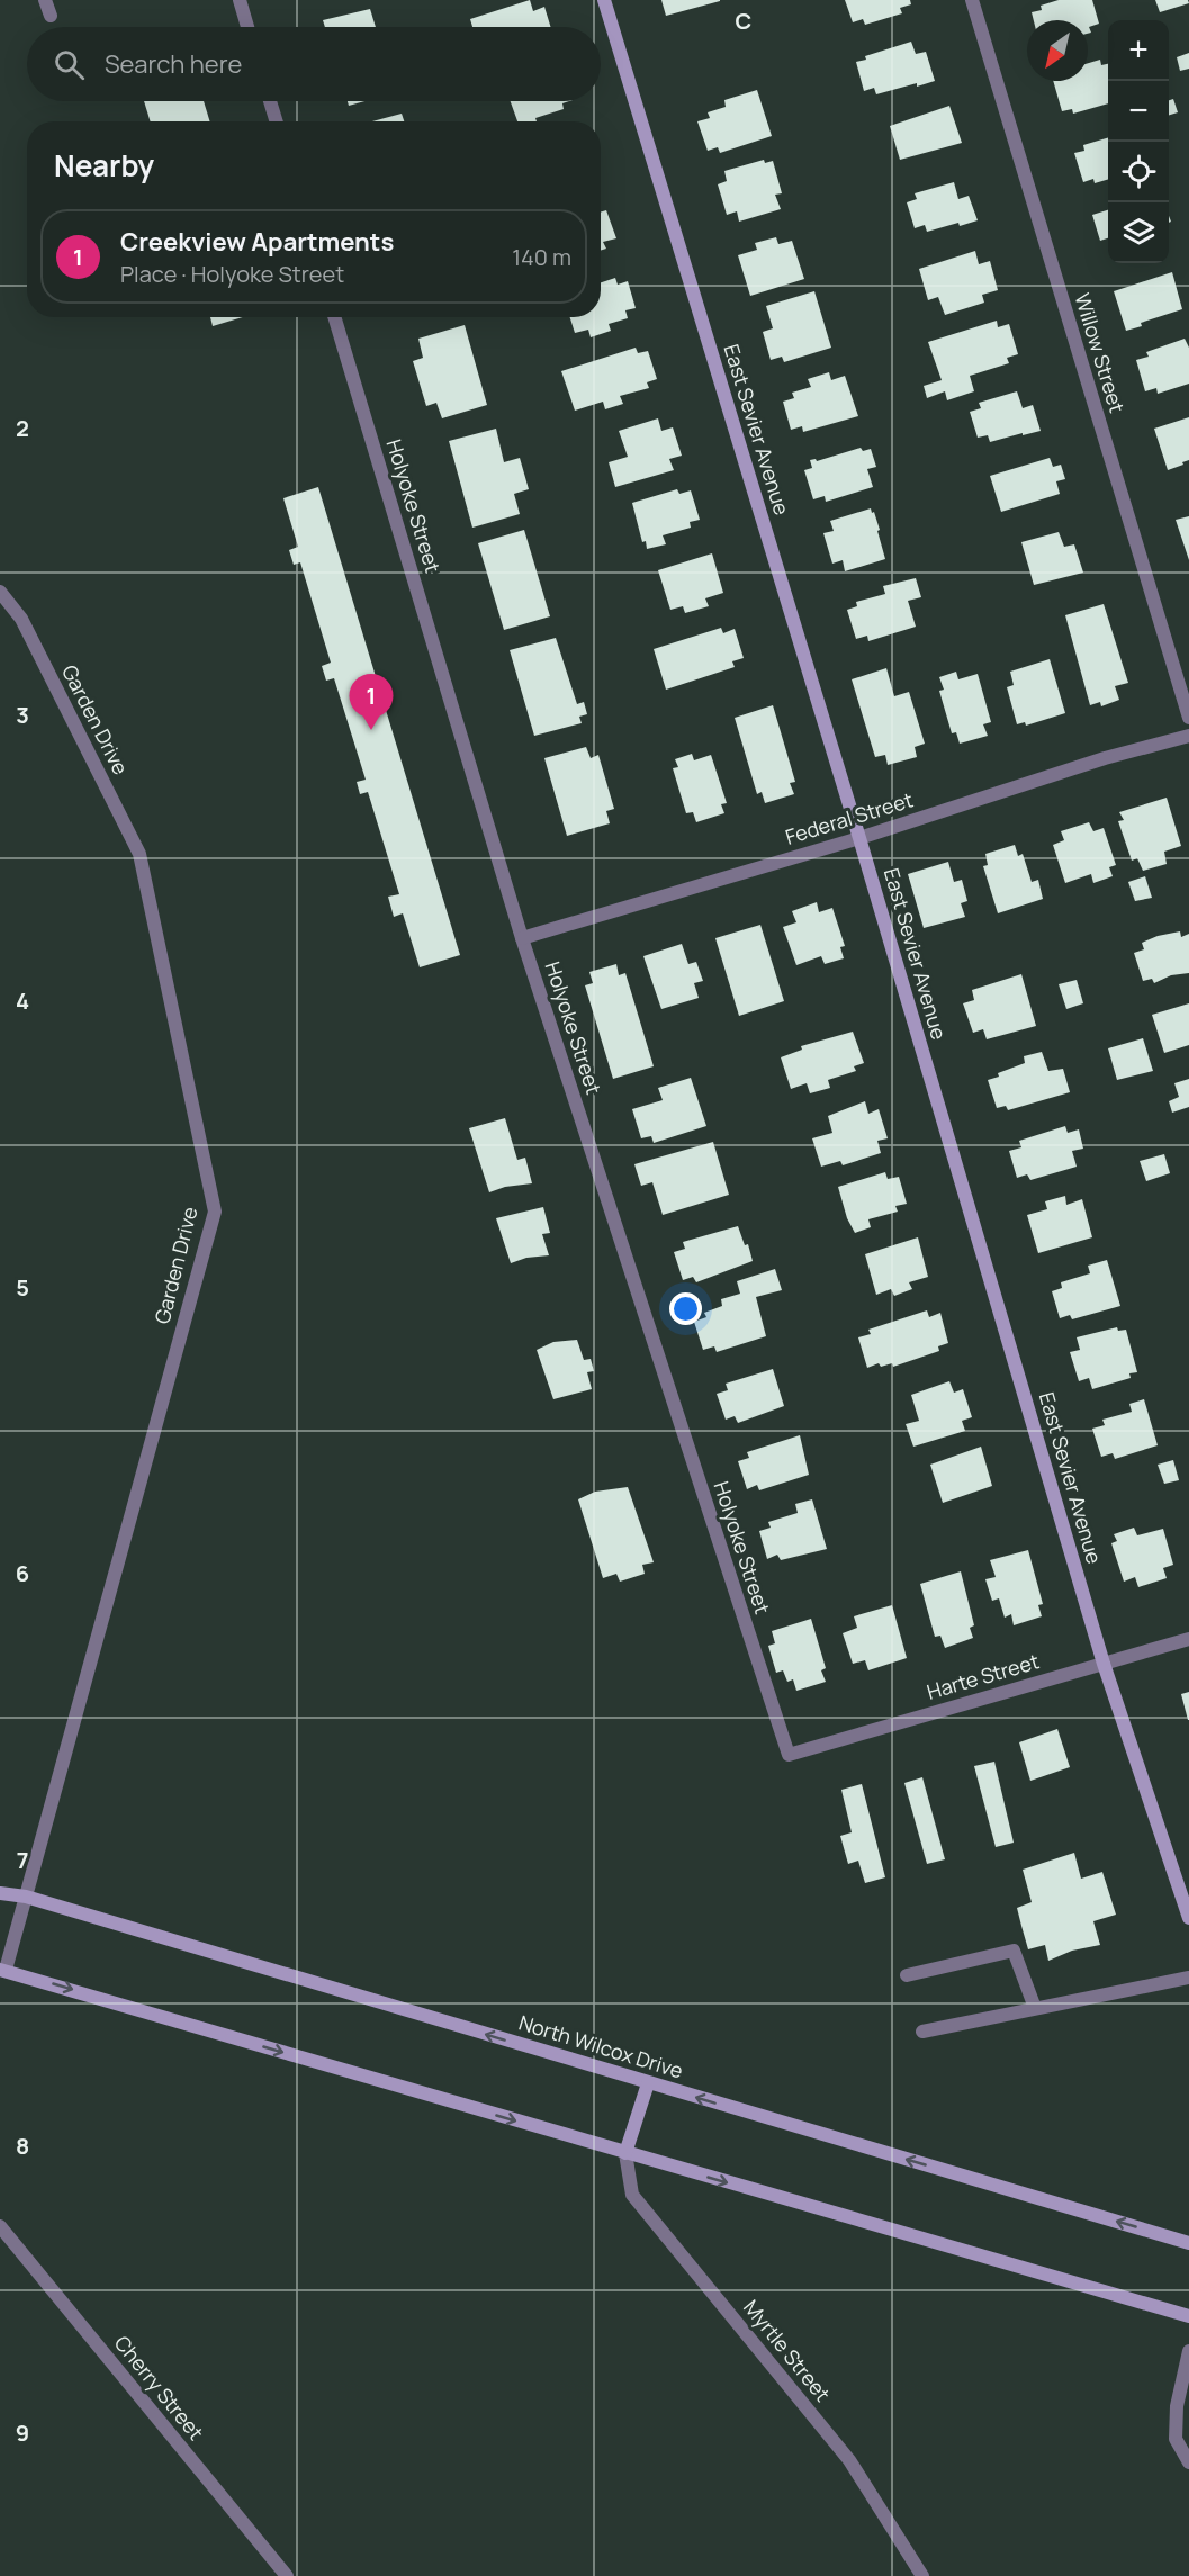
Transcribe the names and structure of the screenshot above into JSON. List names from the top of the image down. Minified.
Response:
{"streets":{"main road":["East Sevier Avenue","North Wilcox Drive"],"street":["Willow Street","Holyoke Street","Garden Drive","Federal Street","Harte Street","Myrtle Street","Cherry Street"]},"crossings":[["East Sevier Avenue","Federal Street"],["East Sevier Avenue","Harte Street"],["Holyoke Street","Federal Street"],["Holyoke Street","Harte Street"],["Garden Drive","North Wilcox Drive"]],"north":"bottom left","page":{"map_buttons":["+","−"],"search":"Search here","heading":"Nearby","list":[{"mark":"1","name":"Creekview Apartments","note":"Place · Holyoke Street","value":"140 m"}],"pins":"1"},"grid":{"columns":["C"],"rows":["2","3","4","5","6","7","8","9"]}}
